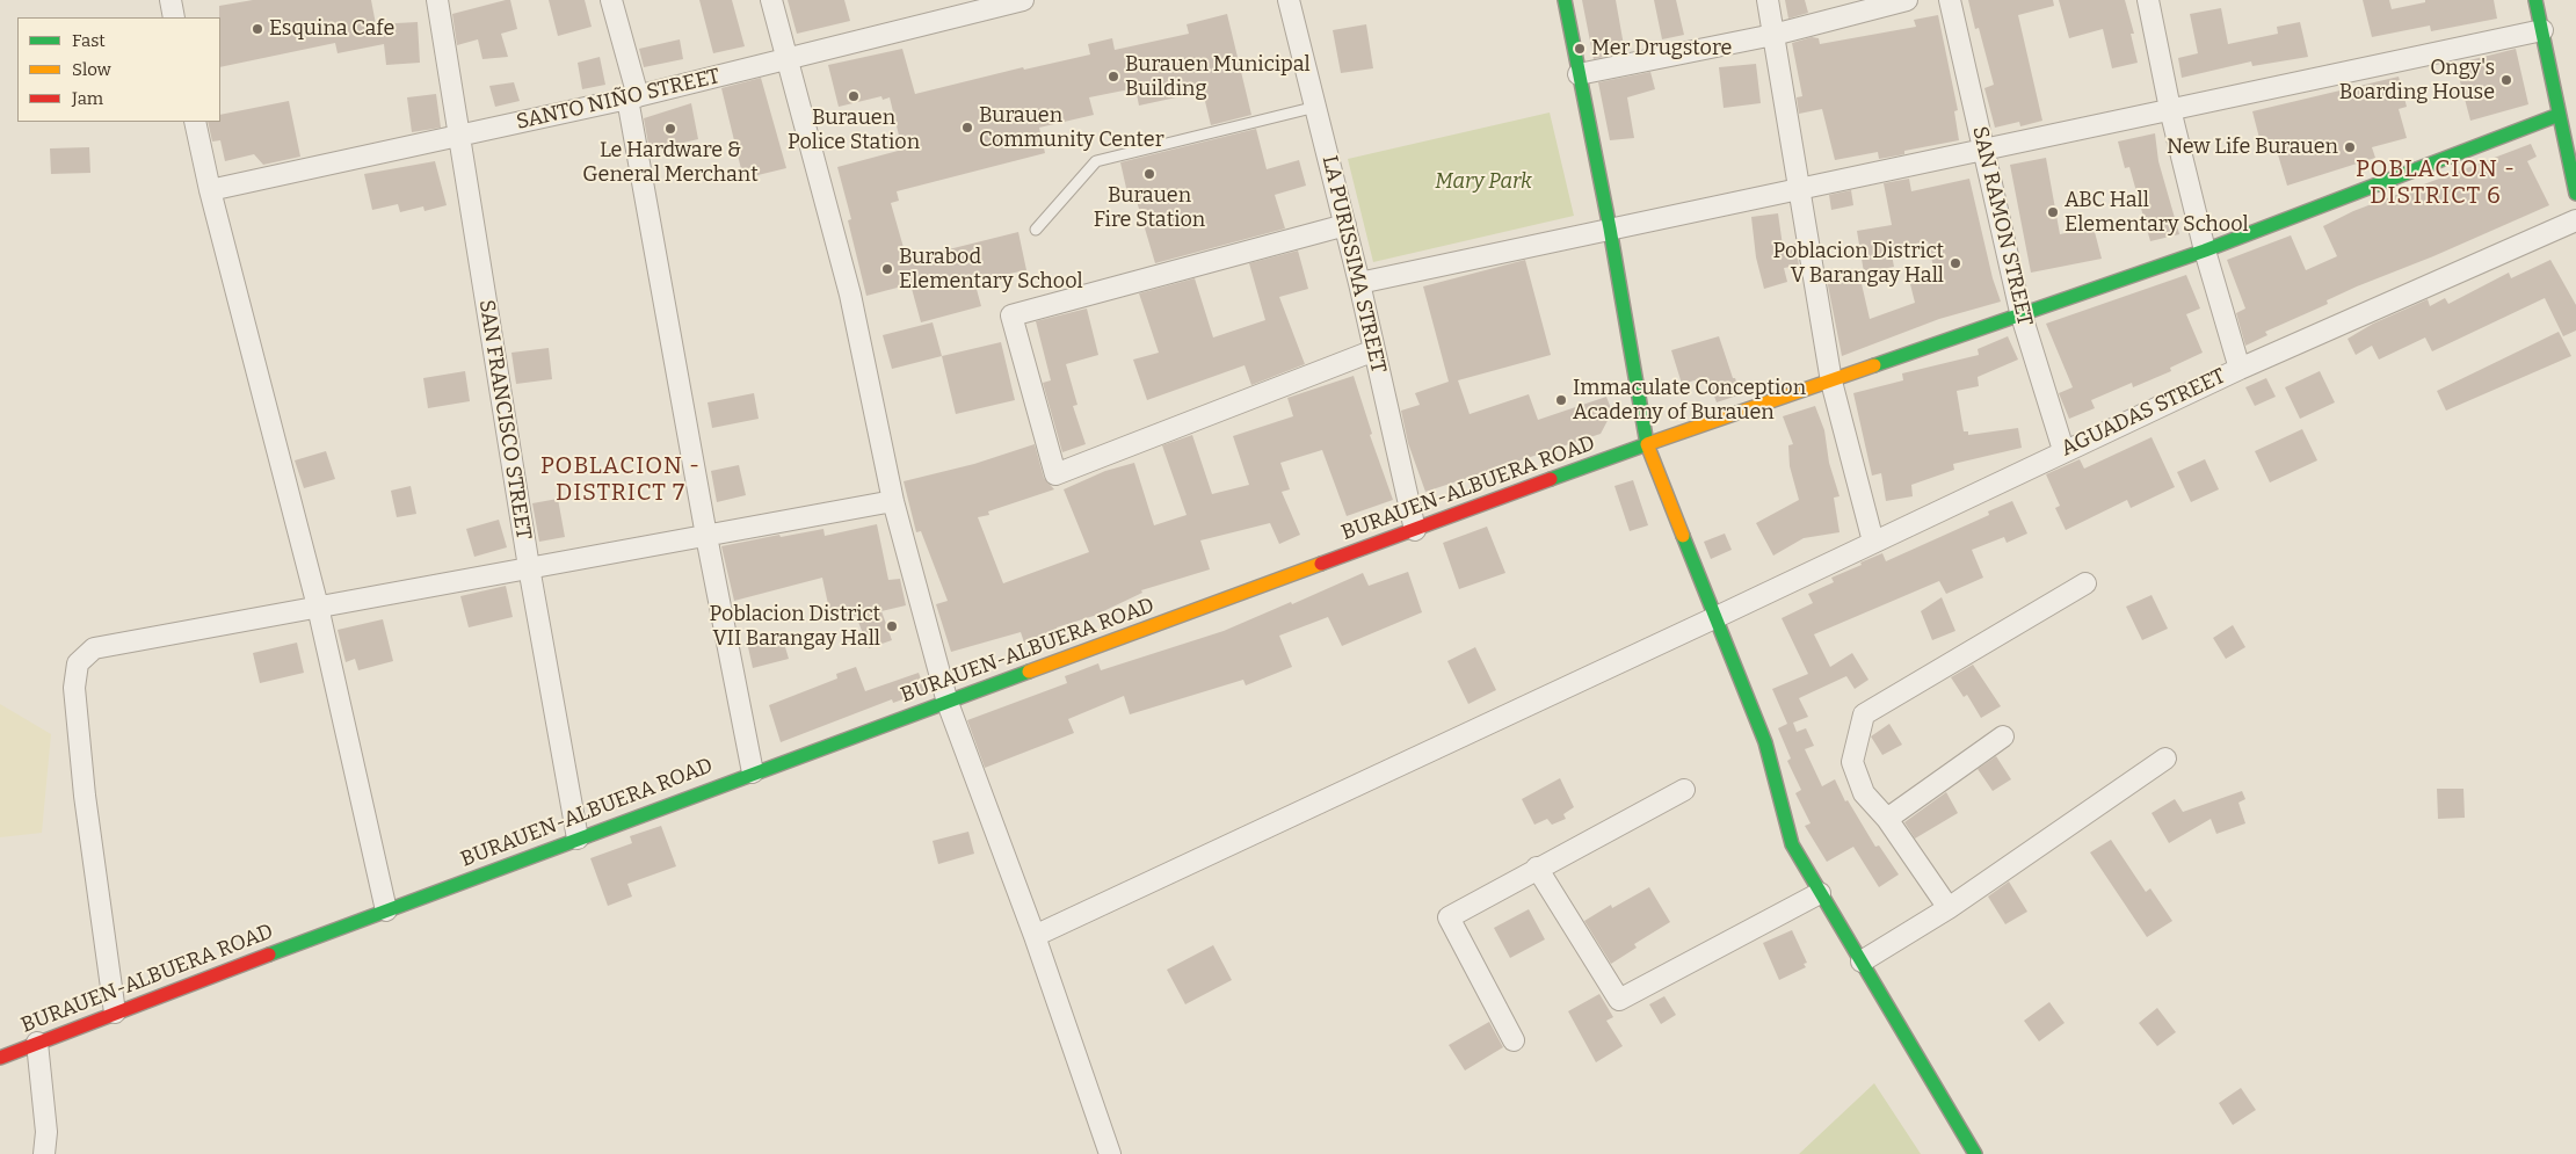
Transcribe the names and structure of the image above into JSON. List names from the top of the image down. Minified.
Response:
{"streets":{"street":["SANTO NIÑO STREET","SAN RAMON STREET","LA PURISSIMA STREET","AGUADAS STREET","SAN FRANCISCO STREET","BURAUEN-ALBUERA ROAD"]},"crossings":[["SANTO NIÑO STREET","SAN FRANCISCO STREET"],["SAN RAMON STREET","AGUADAS STREET"],["SAN RAMON STREET","BURAUEN-ALBUERA ROAD"],["LA PURISSIMA STREET","BURAUEN-ALBUERA ROAD"],["SAN FRANCISCO STREET","BURAUEN-ALBUERA ROAD"]],"districts":["POBLACION - DISTRICT 6","POBLACION - DISTRICT 7"],"parks":["Mary Park"],"places":["Esquina Cafe","Mer Drugstore","Burauen Municipal Building","Ongy's Boarding House","Burauen Police Station","Burauen Community Center","Le Hardware & General Merchant","New Life Burauen","Burauen Fire Station","ABC Hall Elementary School","Poblacion District V Barangay Hall","Burabod Elementary School","Immaculate Conception Academy of Burauen","Poblacion District VII Barangay Hall"],"legend":["Fast","Slow","Jam"]}
